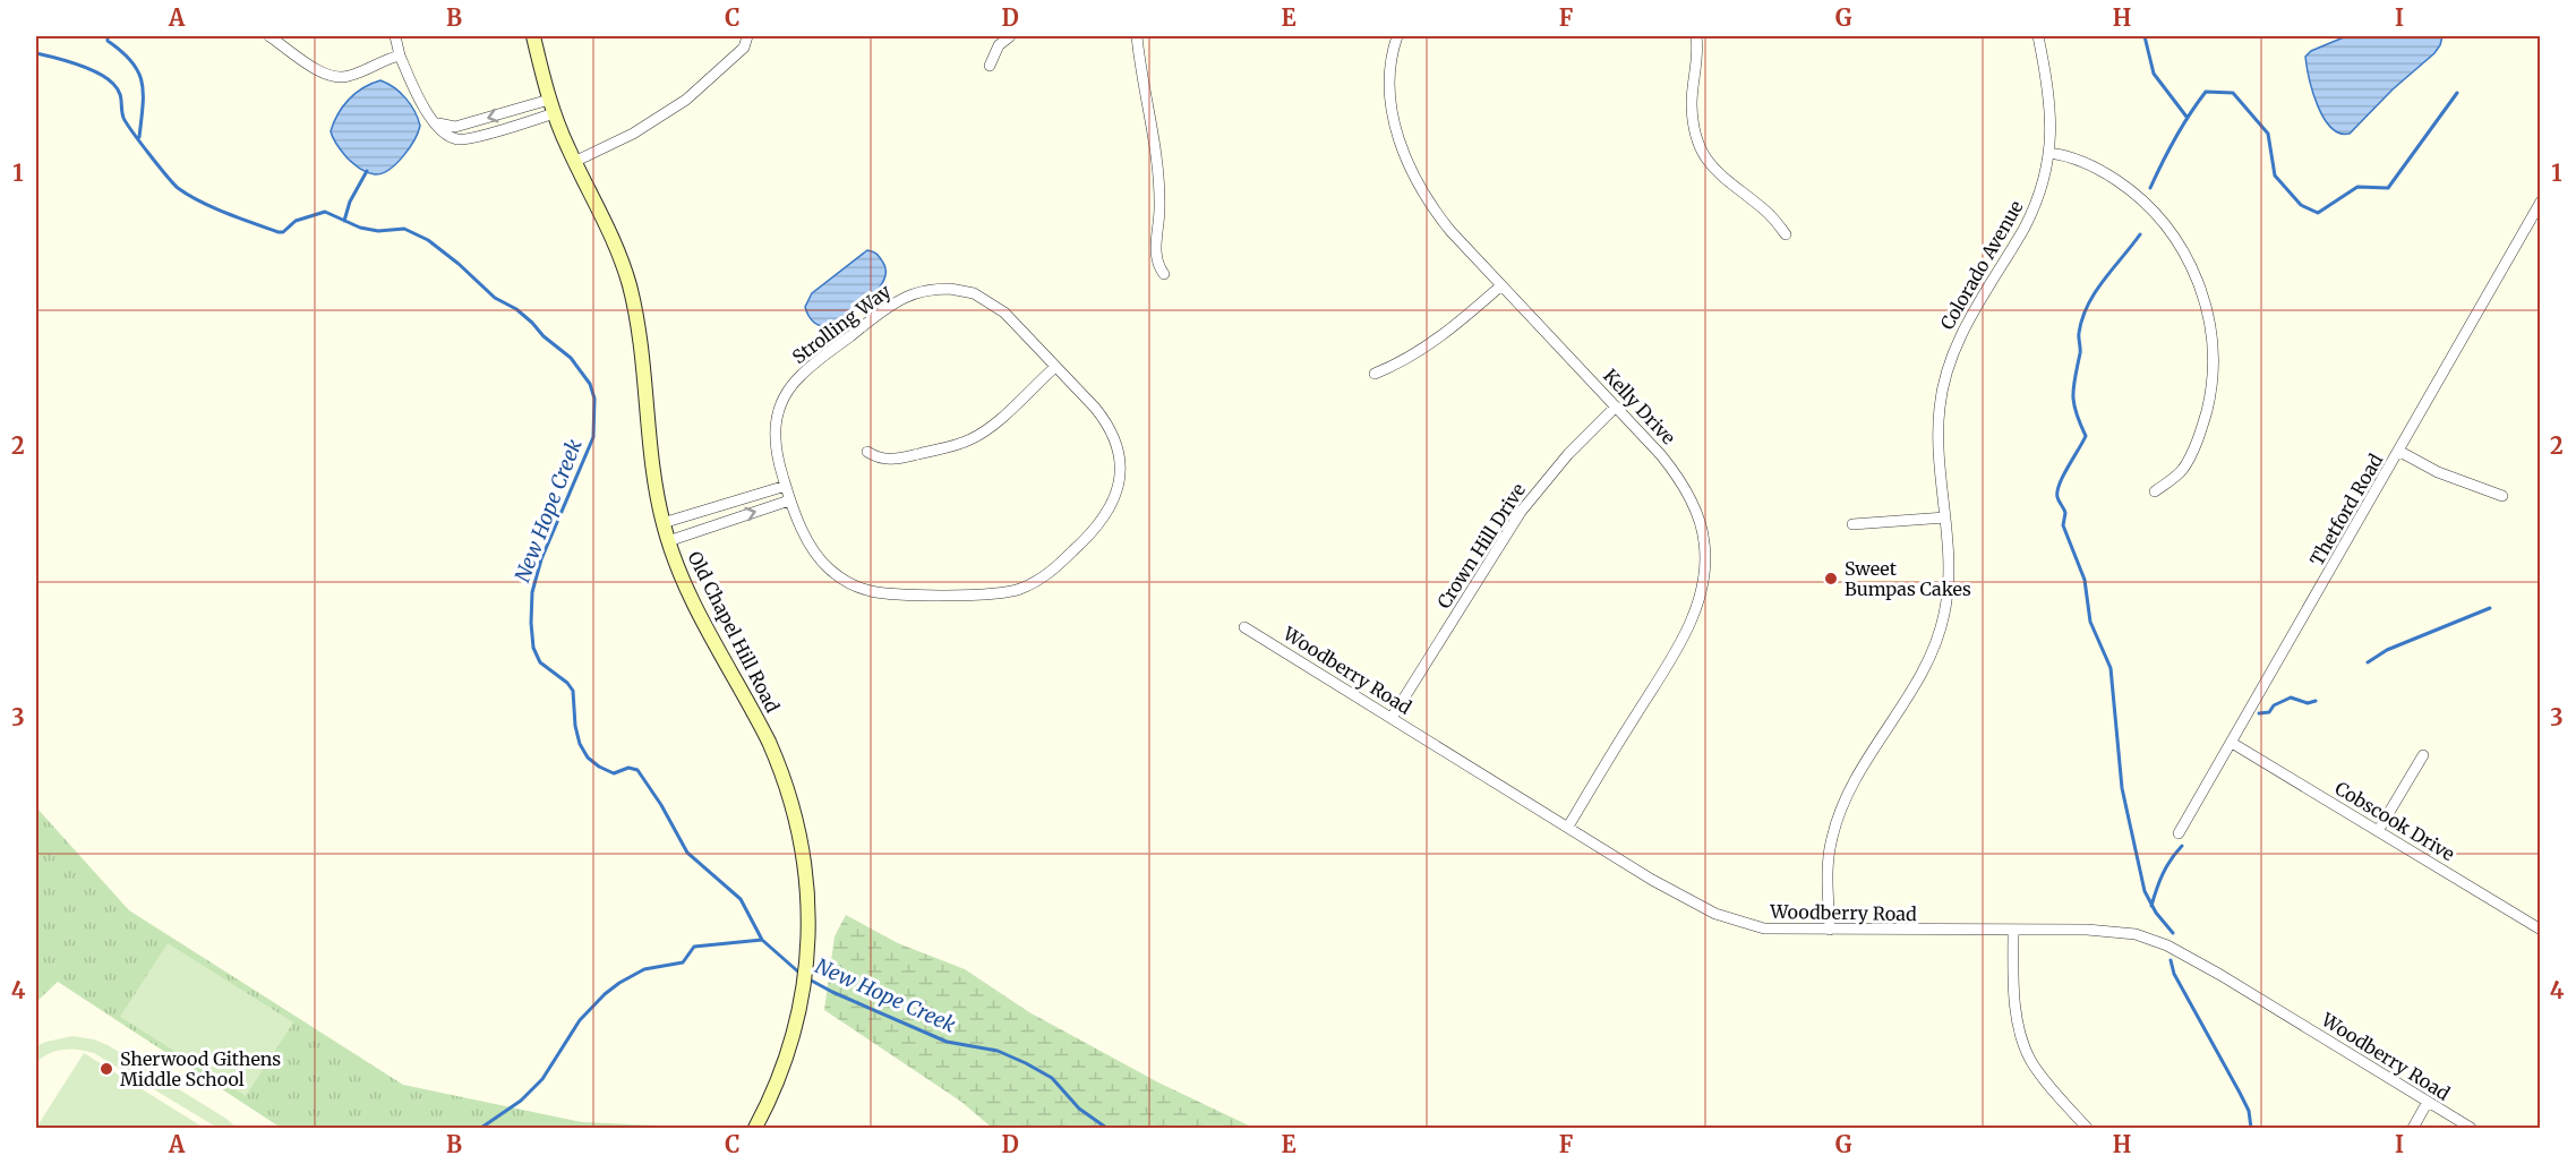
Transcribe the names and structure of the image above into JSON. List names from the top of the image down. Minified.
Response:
{"streets":{"main road":["Old Chapel Hill Road"],"street":["Colorado Avenue","Strolling Way","Kelly Drive","Thetford Road","Crown Hill Drive","Woodberry Road","Cobscook Drive"]},"crossings":[["Colorado Avenue","Woodberry Road"],["Kelly Drive","Crown Hill Drive"],["Kelly Drive","Woodberry Road"],["Thetford Road","Cobscook Drive"],["Crown Hill Drive","Woodberry Road"]],"water":["New Hope Creek"],"places":["Sweet Bumpas Cakes","Sherwood Githens Middle School"],"grid":{"columns":["A","B","C","D","E","F","G","H","I"],"rows":["1","2","3","4"]}}
